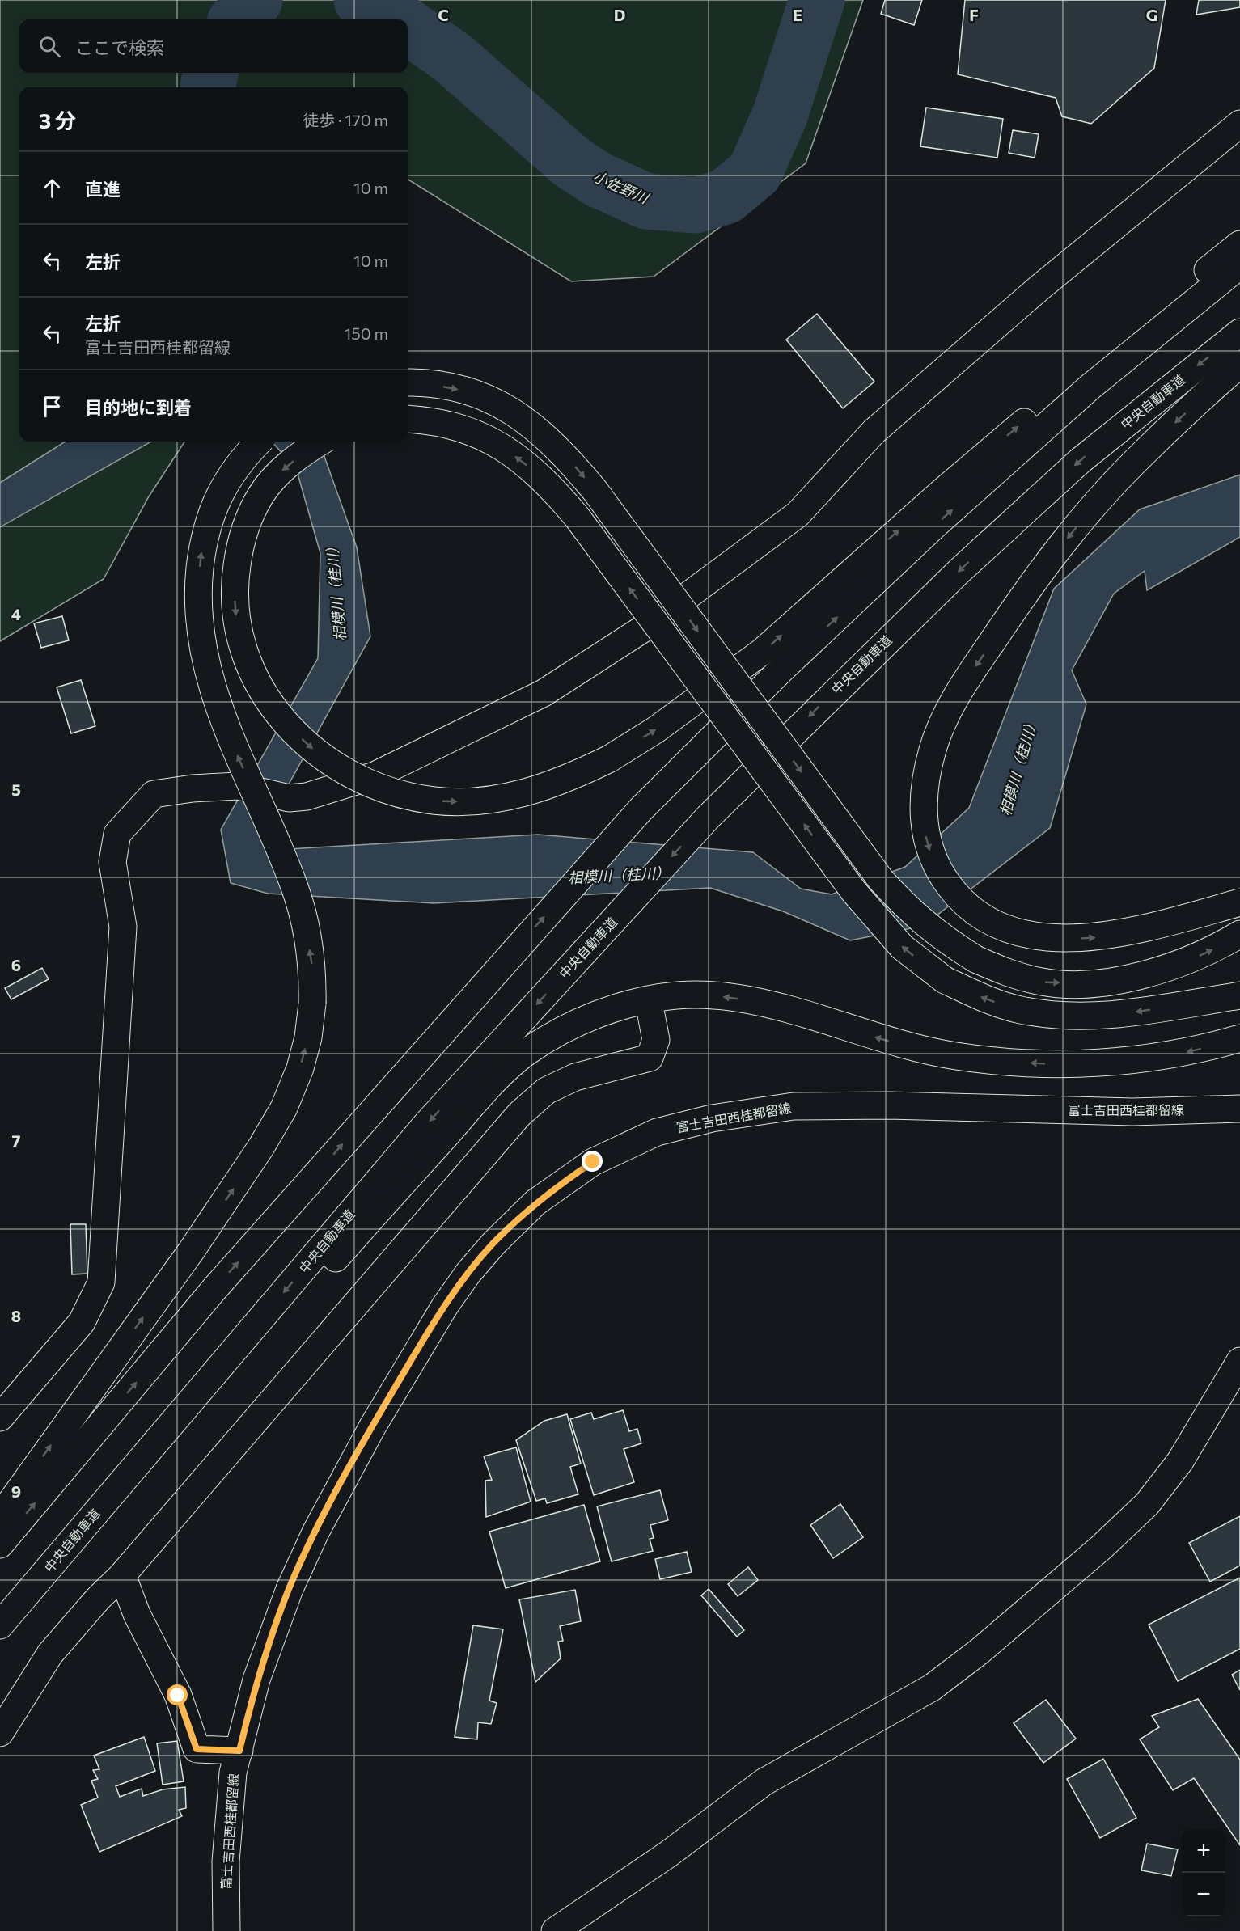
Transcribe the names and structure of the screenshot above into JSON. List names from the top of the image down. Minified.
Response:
{"streets":{"main road":["中央自動車道","富士吉田西桂都留線"]},"water":["小佐野川","相模川（桂川）"],"page":{"search":"ここで検索","heading":["3 分","徒歩 · 170 m"],"list":[["直進","10 m"],["左折","10 m"],["左折","富士吉田西桂都留線","150 m"],"目的地に到着"],"map_buttons":["+","−"]},"grid":{"columns":["C","D","E","F","G"],"rows":["4","5","6","7","8","9"]}}
